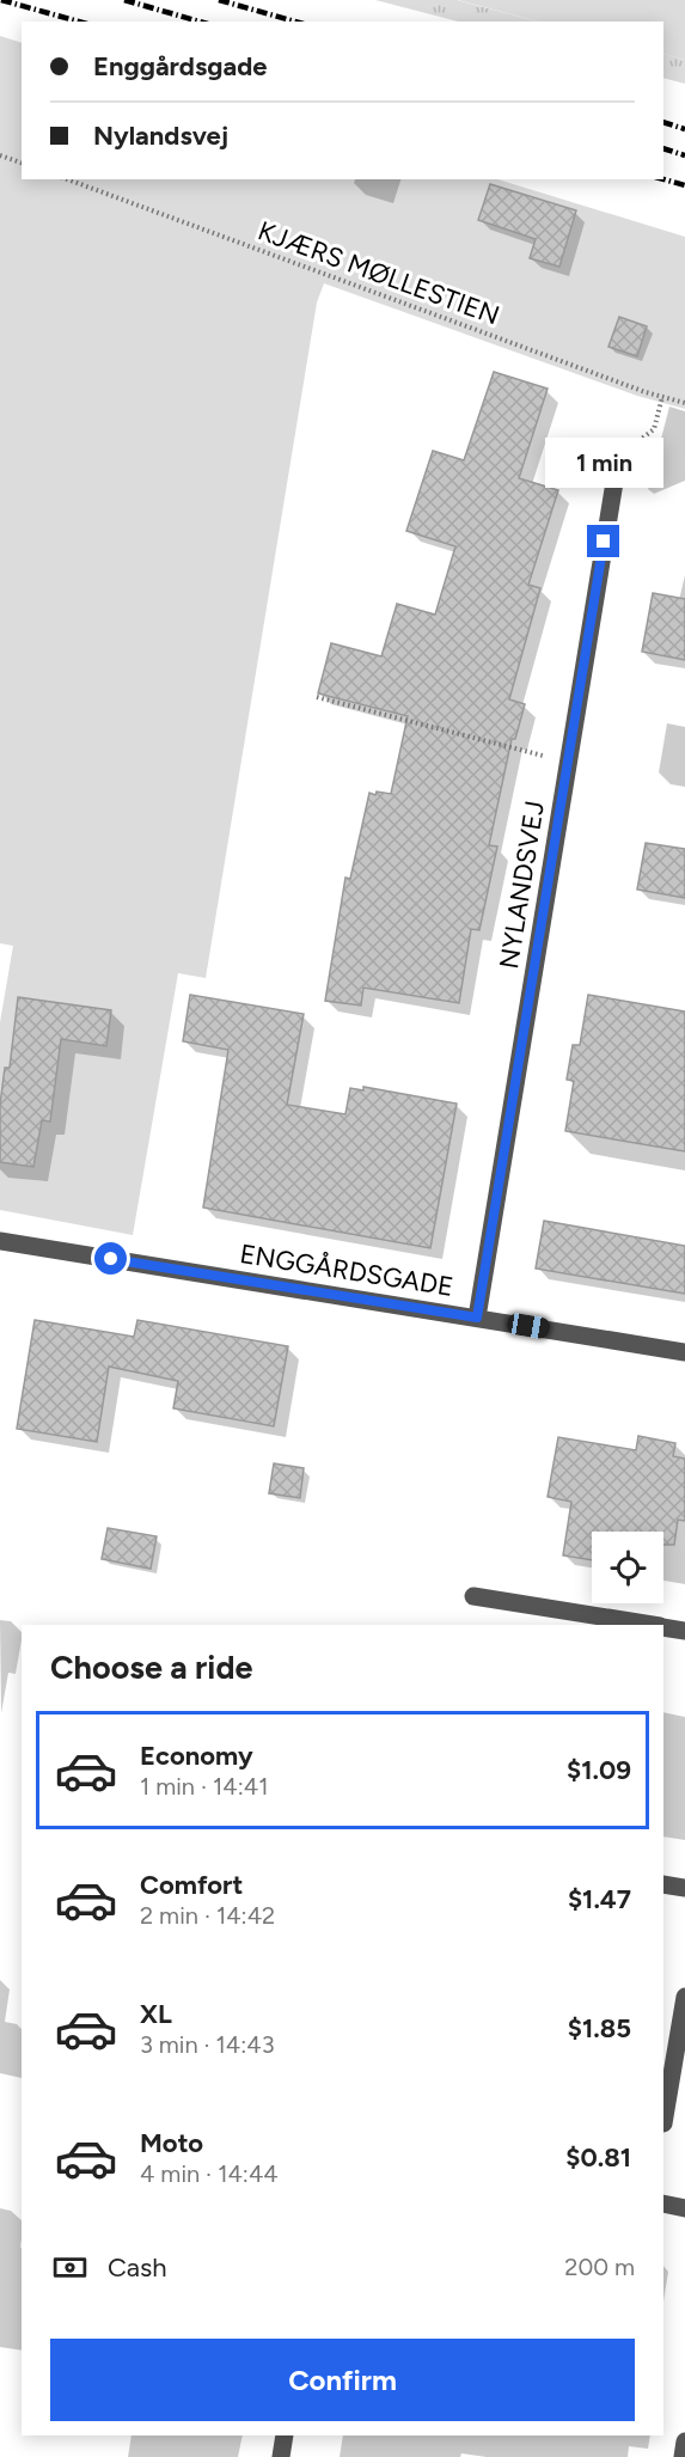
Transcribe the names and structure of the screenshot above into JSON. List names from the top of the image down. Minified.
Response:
{"streets":{"street":["NYLANDSVEJ","ENGGÅRDSGADE"],"path":["KJÆRS MØLLESTIEN"]},"crossings":[["NYLANDSVEJ","ENGGÅRDSGADE"]],"page":{"banner":["Enggårdsgade","Nylandsvej"],"bubble":"1 min","heading":"Choose a ride","list":[{"name":"Economy","note":"1 min · 14:41","value":"$1.09"},{"name":"Comfort","note":"2 min · 14:42","value":"$1.47"},{"name":"XL","note":"3 min · 14:43","value":"$1.85"},{"name":"Moto","note":"4 min · 14:44","value":"$0.81"}],"pay":["Cash","200 m"],"buttons":"Confirm"}}
